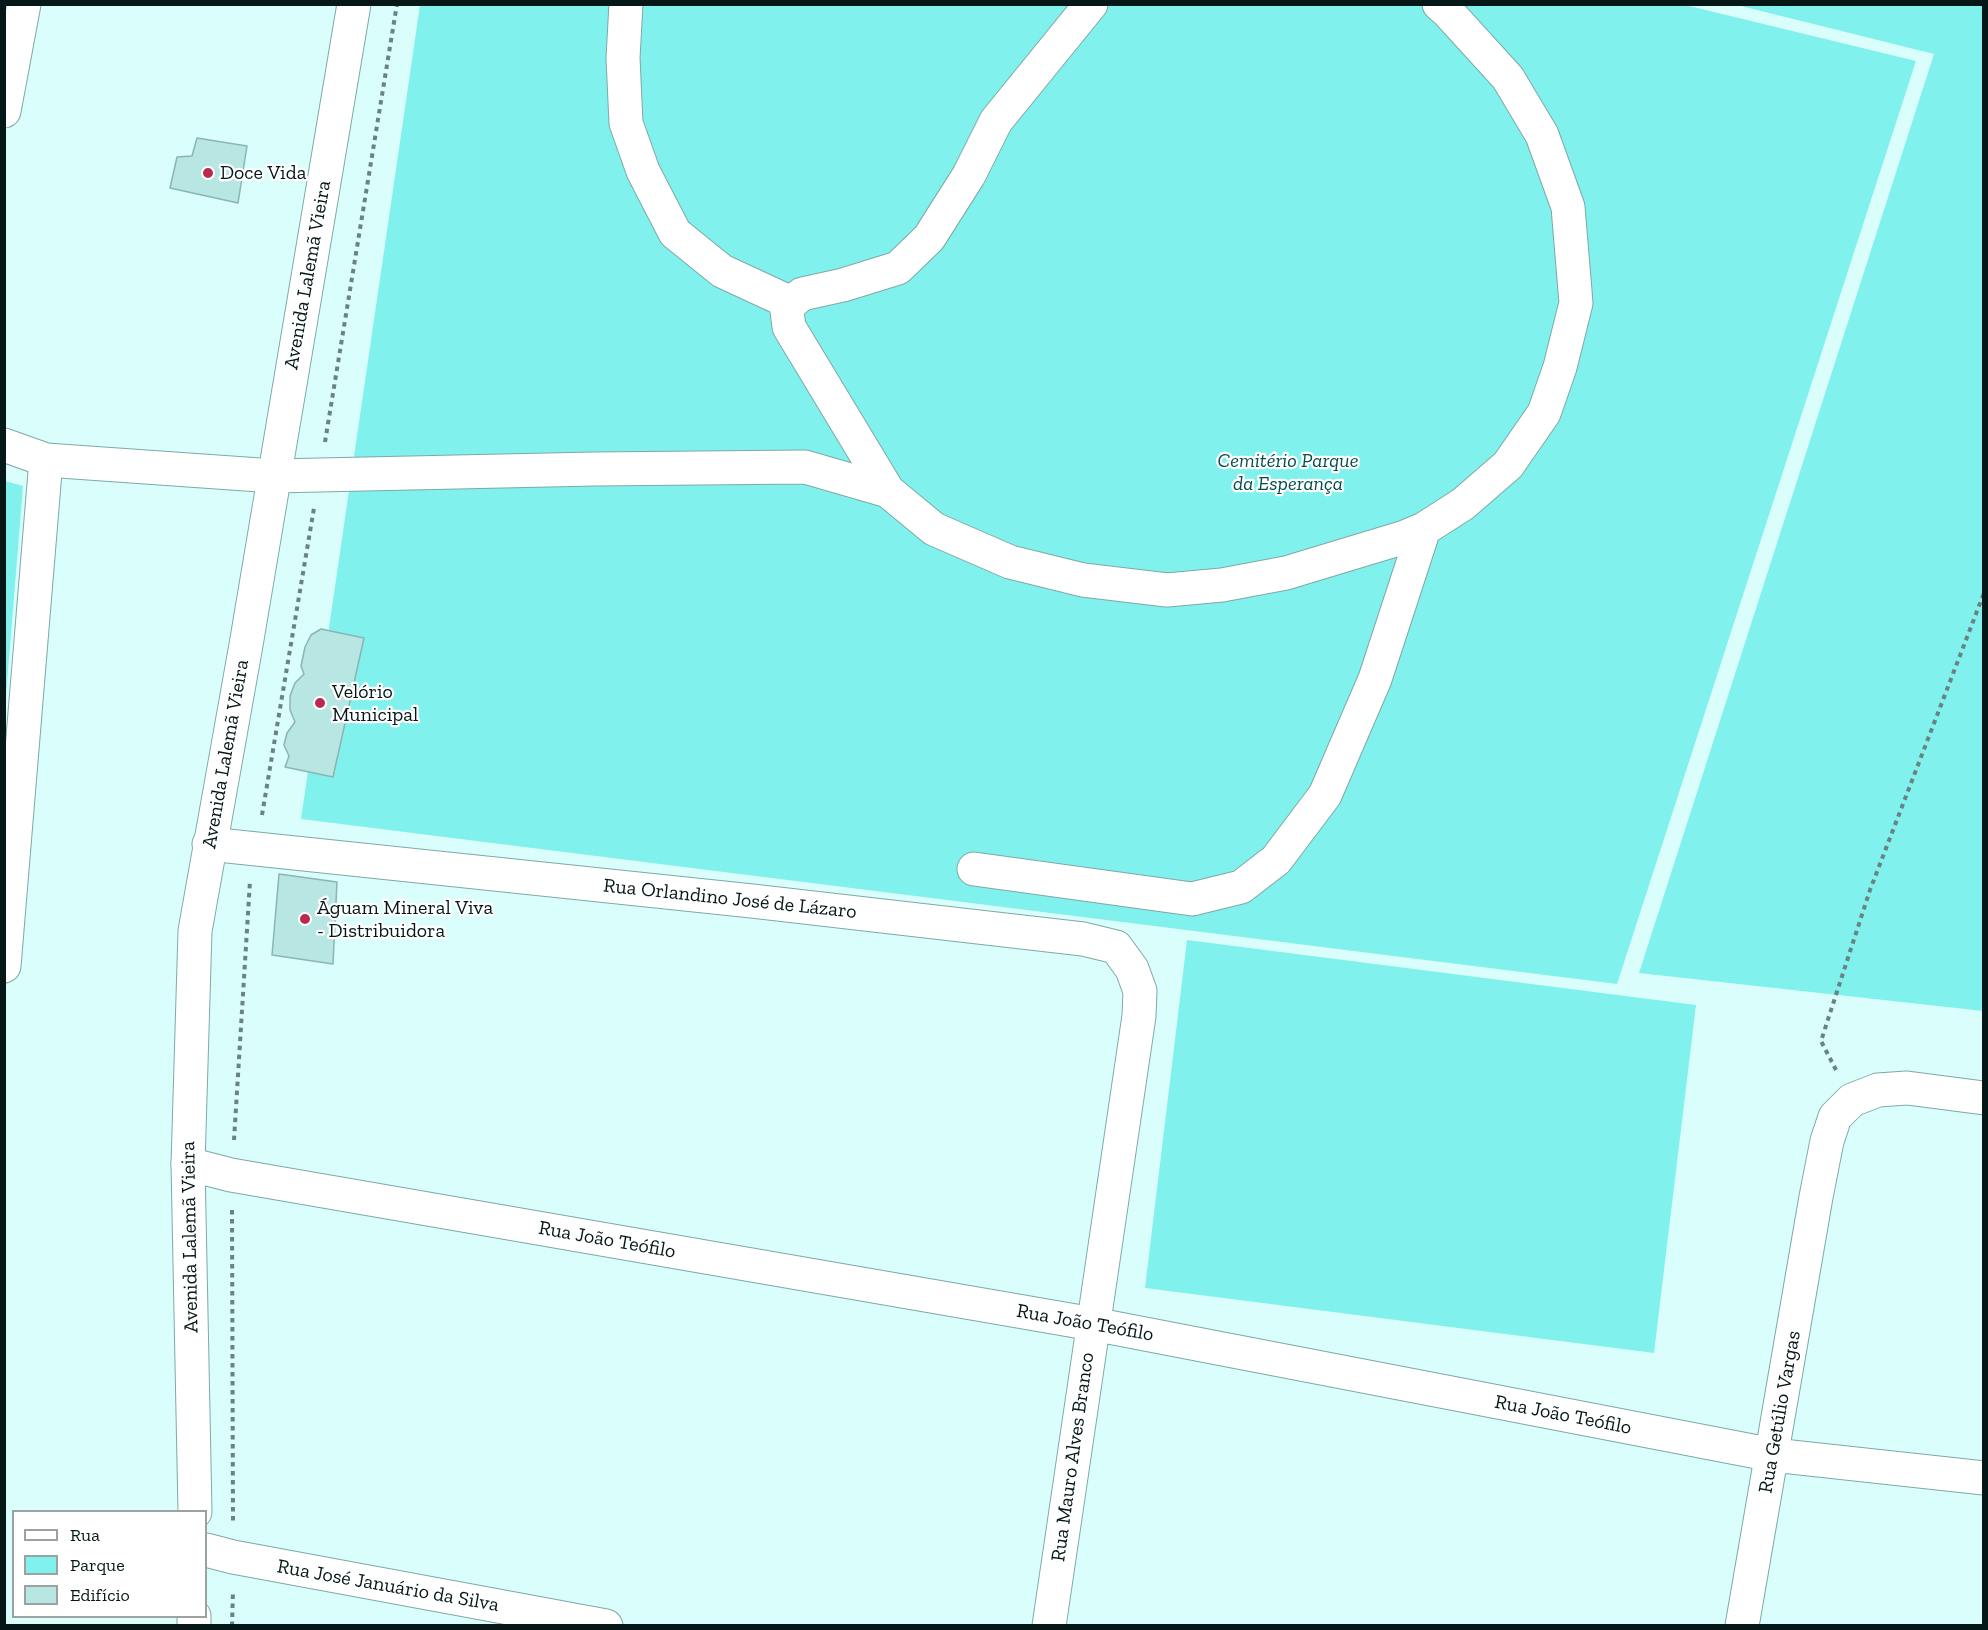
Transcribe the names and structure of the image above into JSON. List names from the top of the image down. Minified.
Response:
{"streets":{"street":["Avenida Lalemã Vieira","Rua Orlandino José de Lázaro","Rua João Teófilo","Rua Getúlio Vargas","Rua Mauro Alves Branco","Rua José Januário da Silva"]},"crossings":[["Avenida Lalemã Vieira","Rua Orlandino José de Lázaro"],["Avenida Lalemã Vieira","Rua João Teófilo"],["Rua Orlandino José de Lázaro","Rua Mauro Alves Branco"],["Rua João Teófilo","Rua Getúlio Vargas"],["Rua João Teófilo","Rua Mauro Alves Branco"]],"parks":["Cemitério Parque da Esperança"],"places":["Doce Vida","Velório Municipal","Águam Mineral Viva - Distribuidora"],"legend":["Rua","Parque","Edifício"]}
